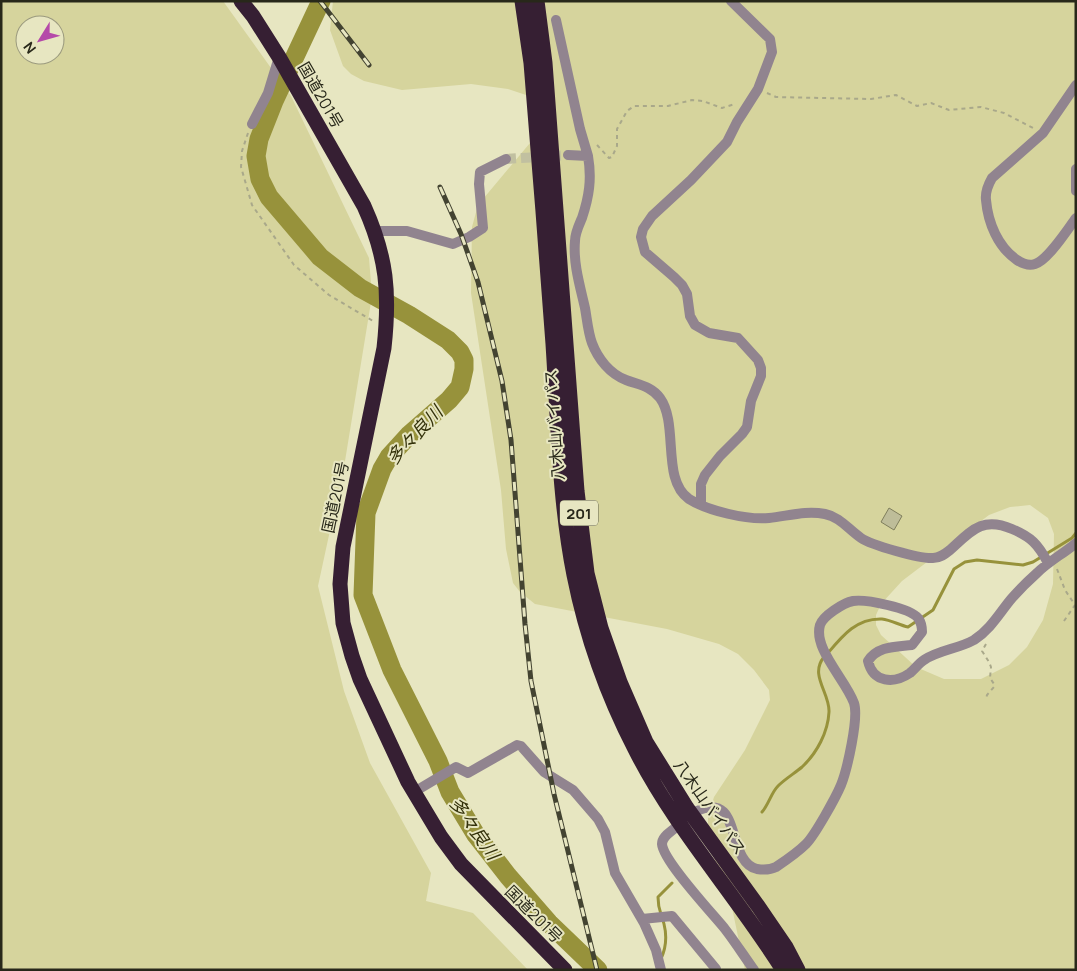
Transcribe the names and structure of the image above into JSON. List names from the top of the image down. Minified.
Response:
{"streets":{"highway":["国道201号","八木山バイパス","201"]},"water":["多々良川"],"north":"bottom left"}
